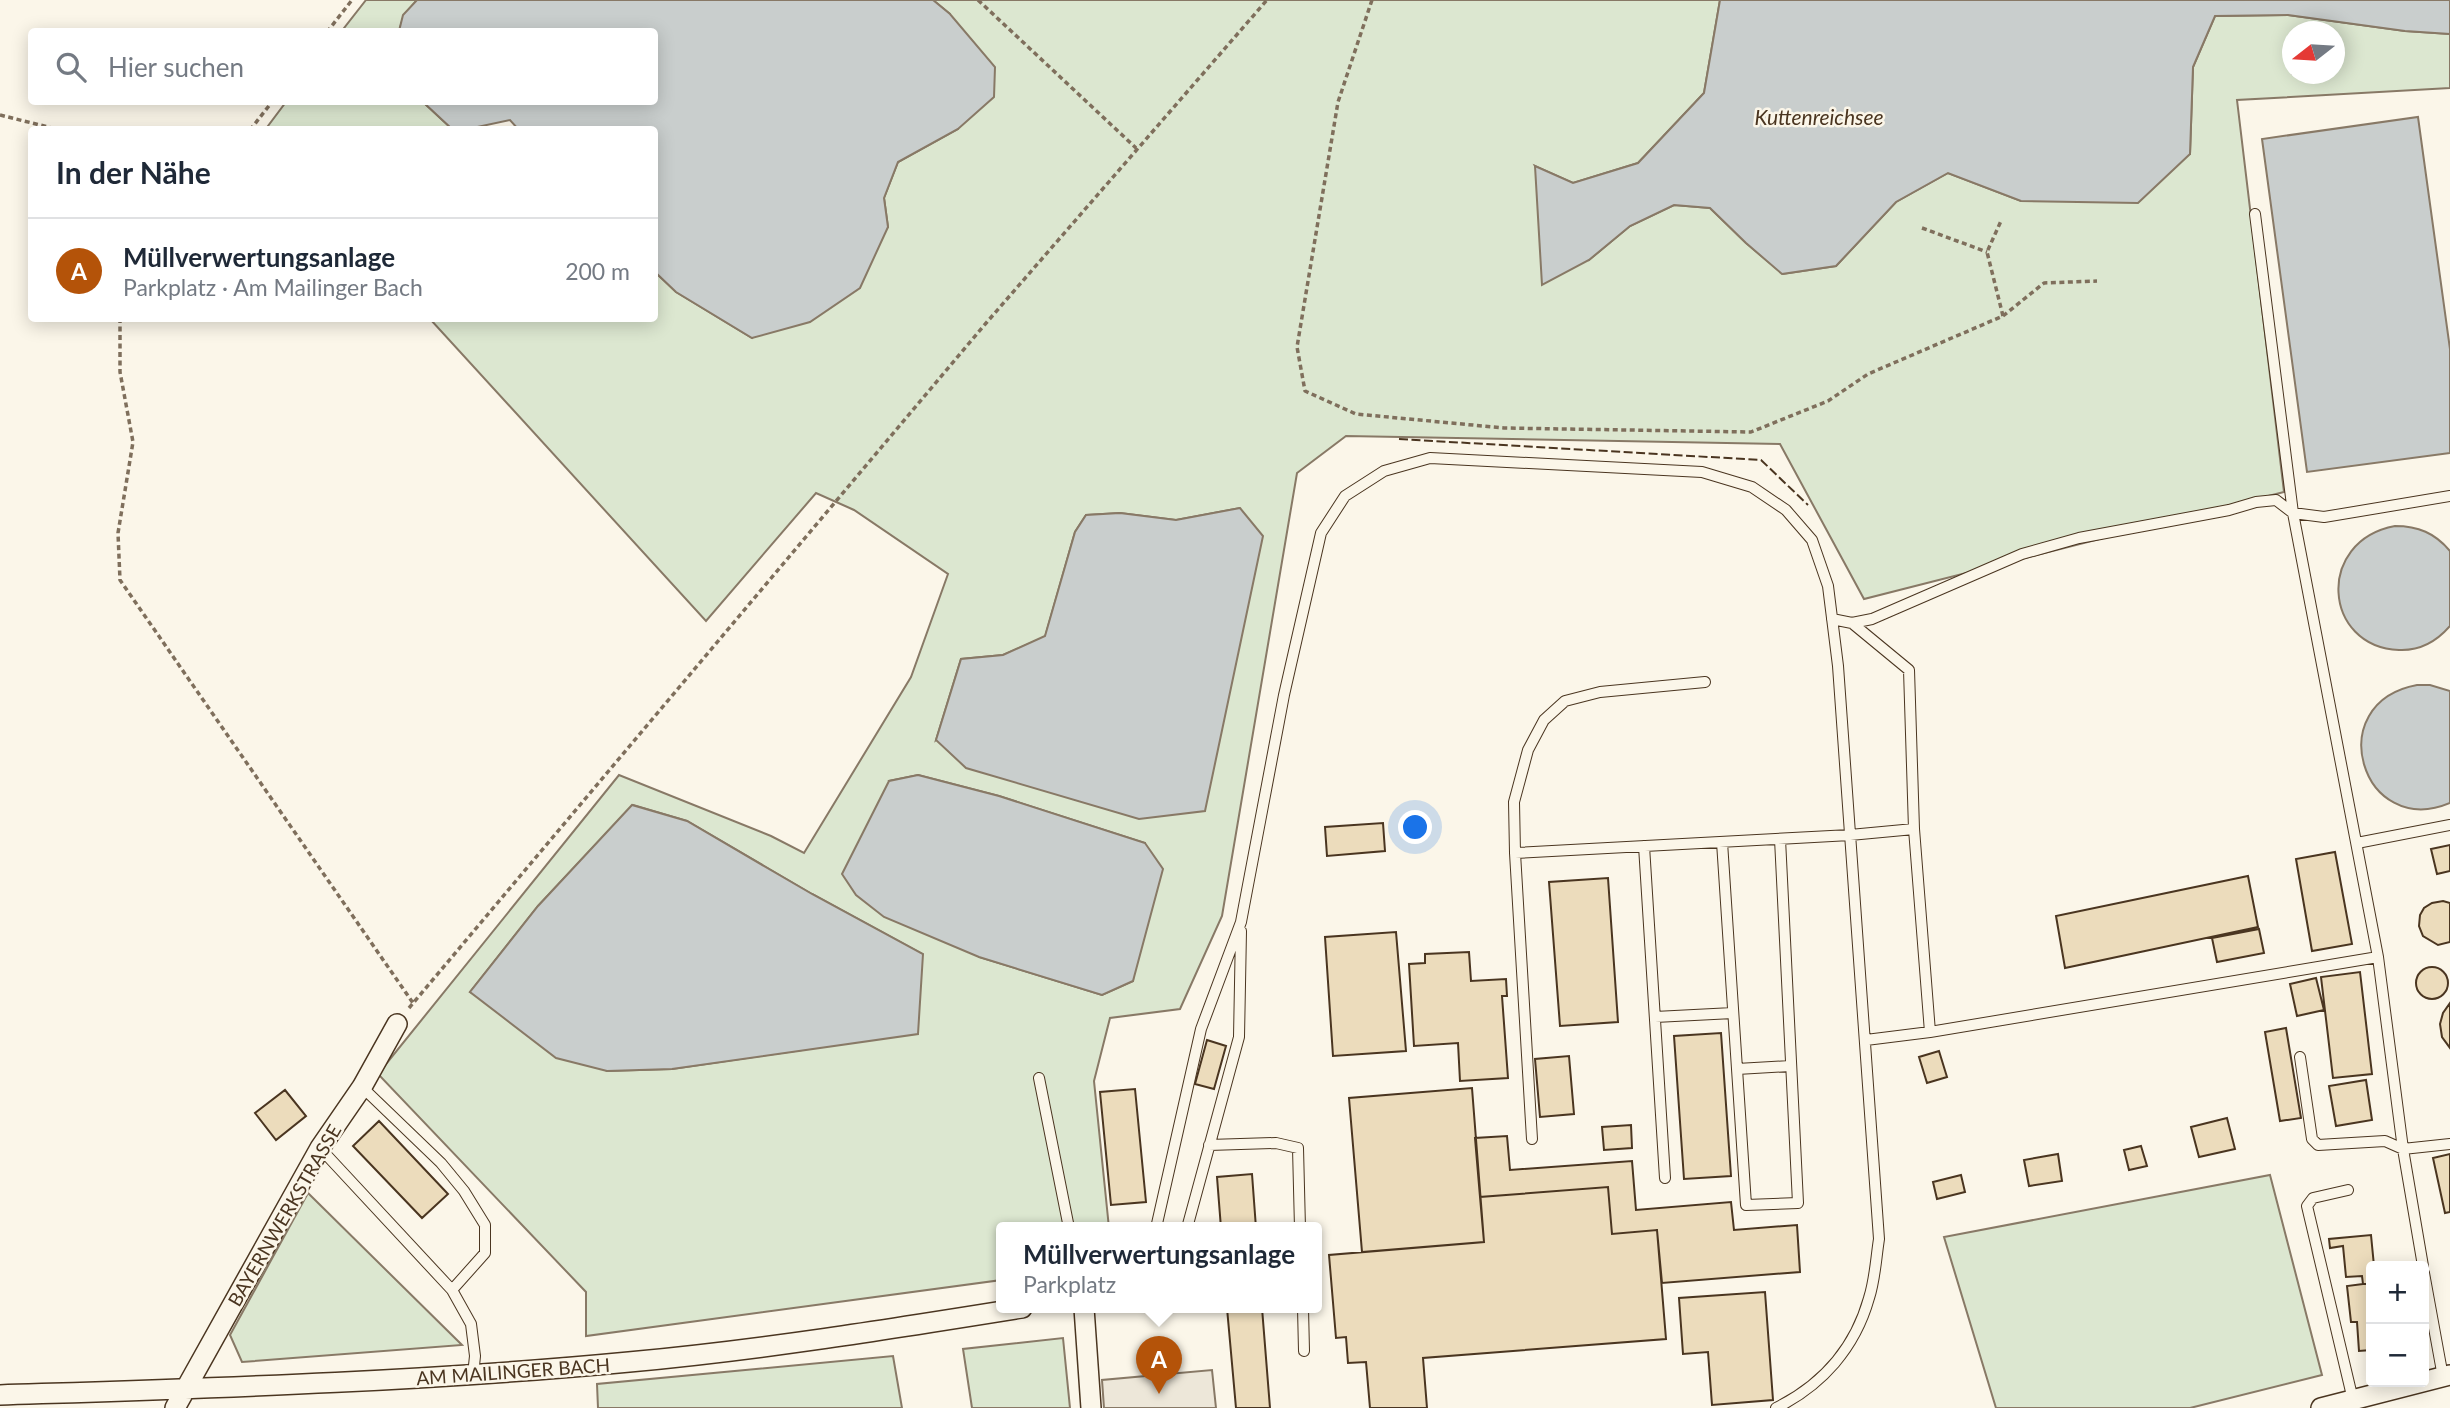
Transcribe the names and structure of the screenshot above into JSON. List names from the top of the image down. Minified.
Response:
{"streets":{"street":["BAYERNWERKSTRASSE","AM MAILINGER BACH"]},"crossings":[["BAYERNWERKSTRASSE","AM MAILINGER BACH"]],"water":["Kuttenreichsee"],"north":"left","page":{"search":"Hier suchen","heading":"In der Nähe","list":[{"mark":"A","name":"Müllverwertungsanlage","note":"Parkplatz · Am Mailinger Bach","value":"200 m"}],"popup":["Müllverwertungsanlage","Parkplatz"],"map_buttons":["+","−"],"pins":"A"}}
